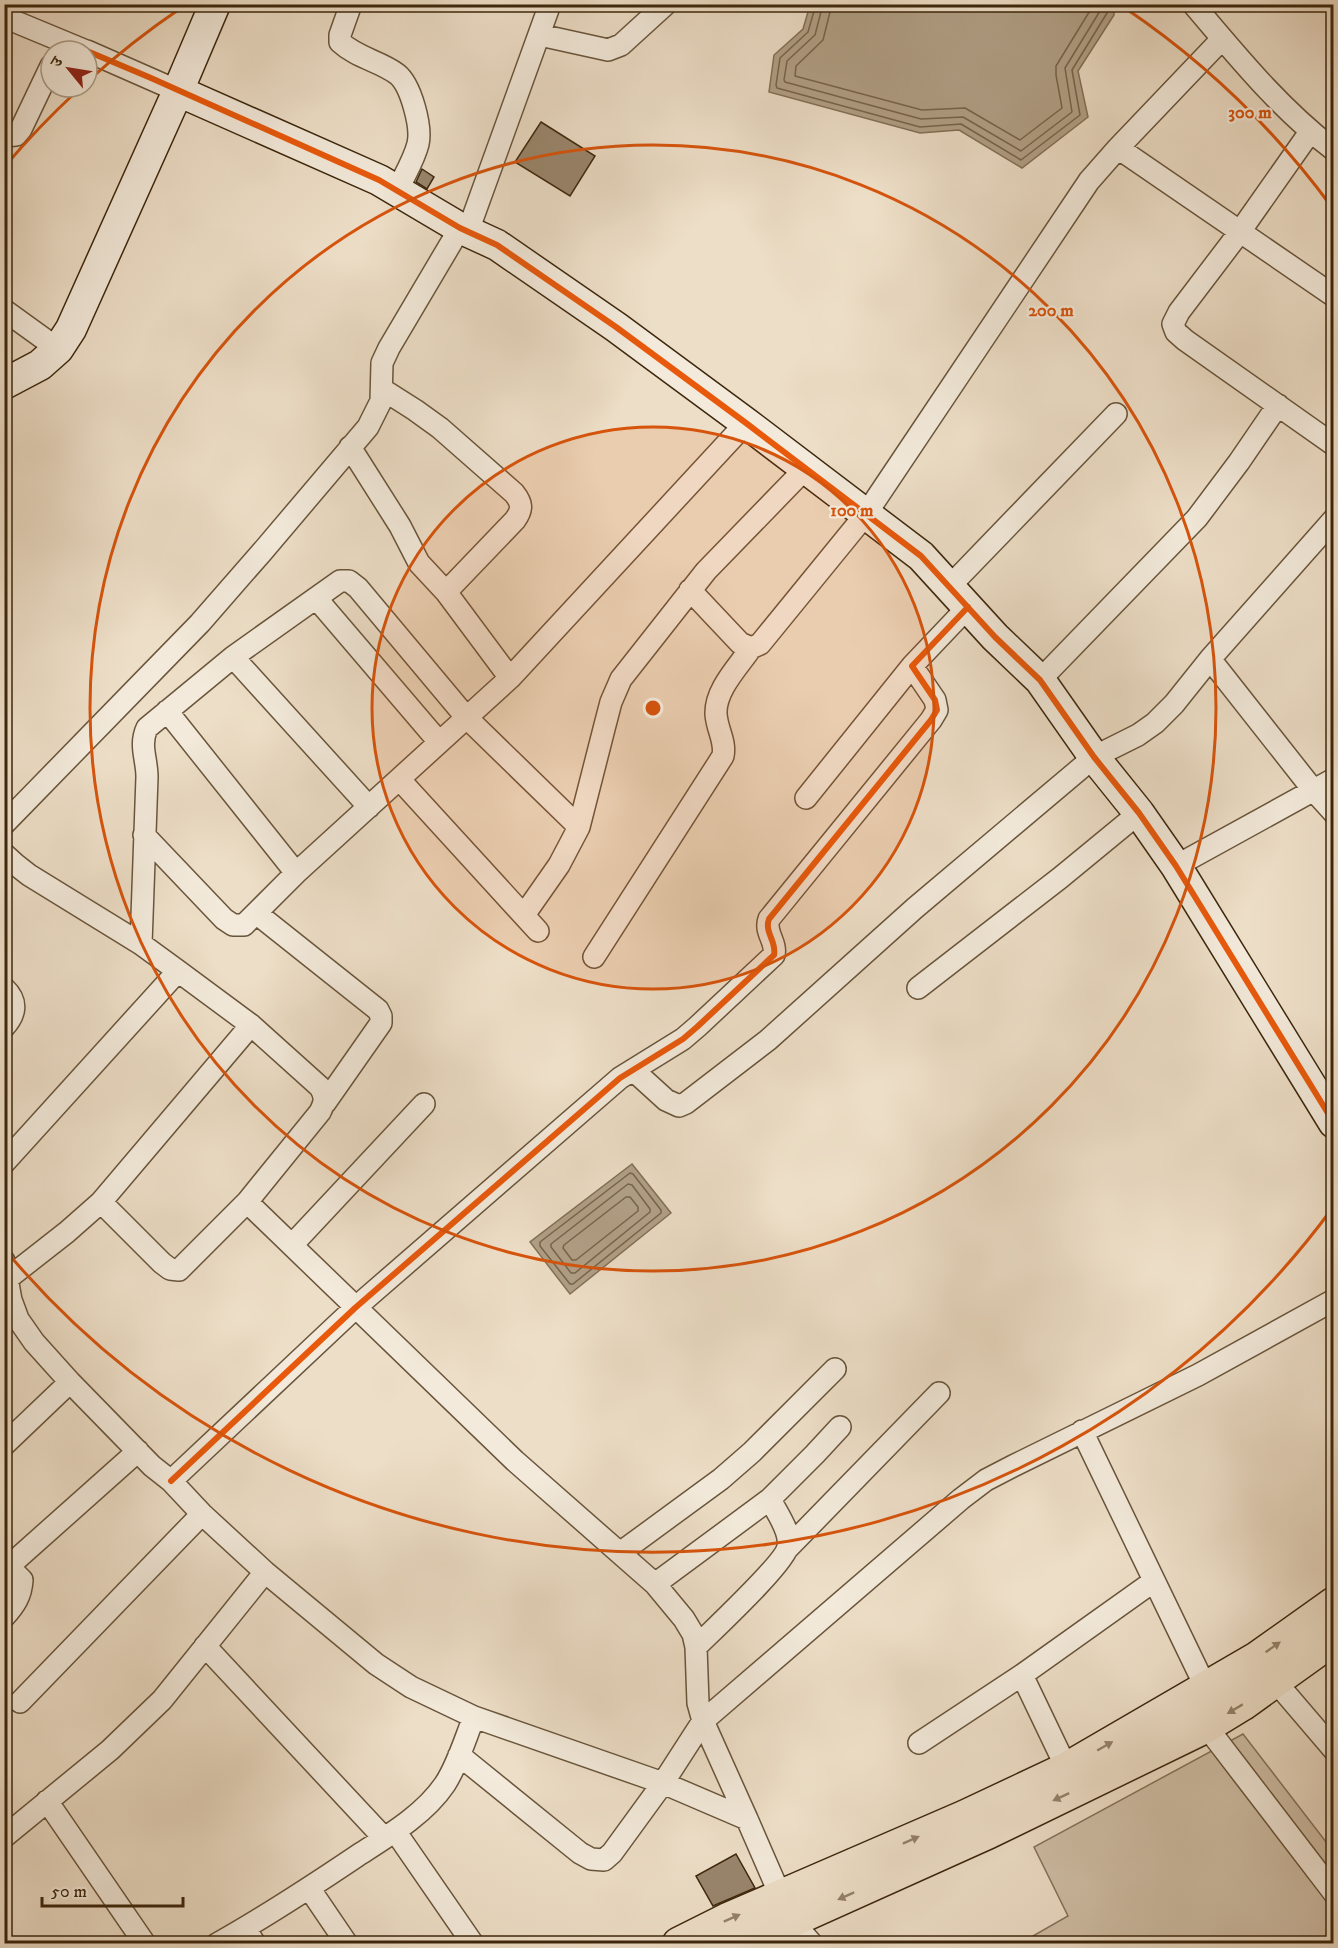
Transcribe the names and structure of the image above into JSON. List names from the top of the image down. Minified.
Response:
{"scale_bar":"50 m","north":"top left","rings":["300 m","200 m","100 m"]}
